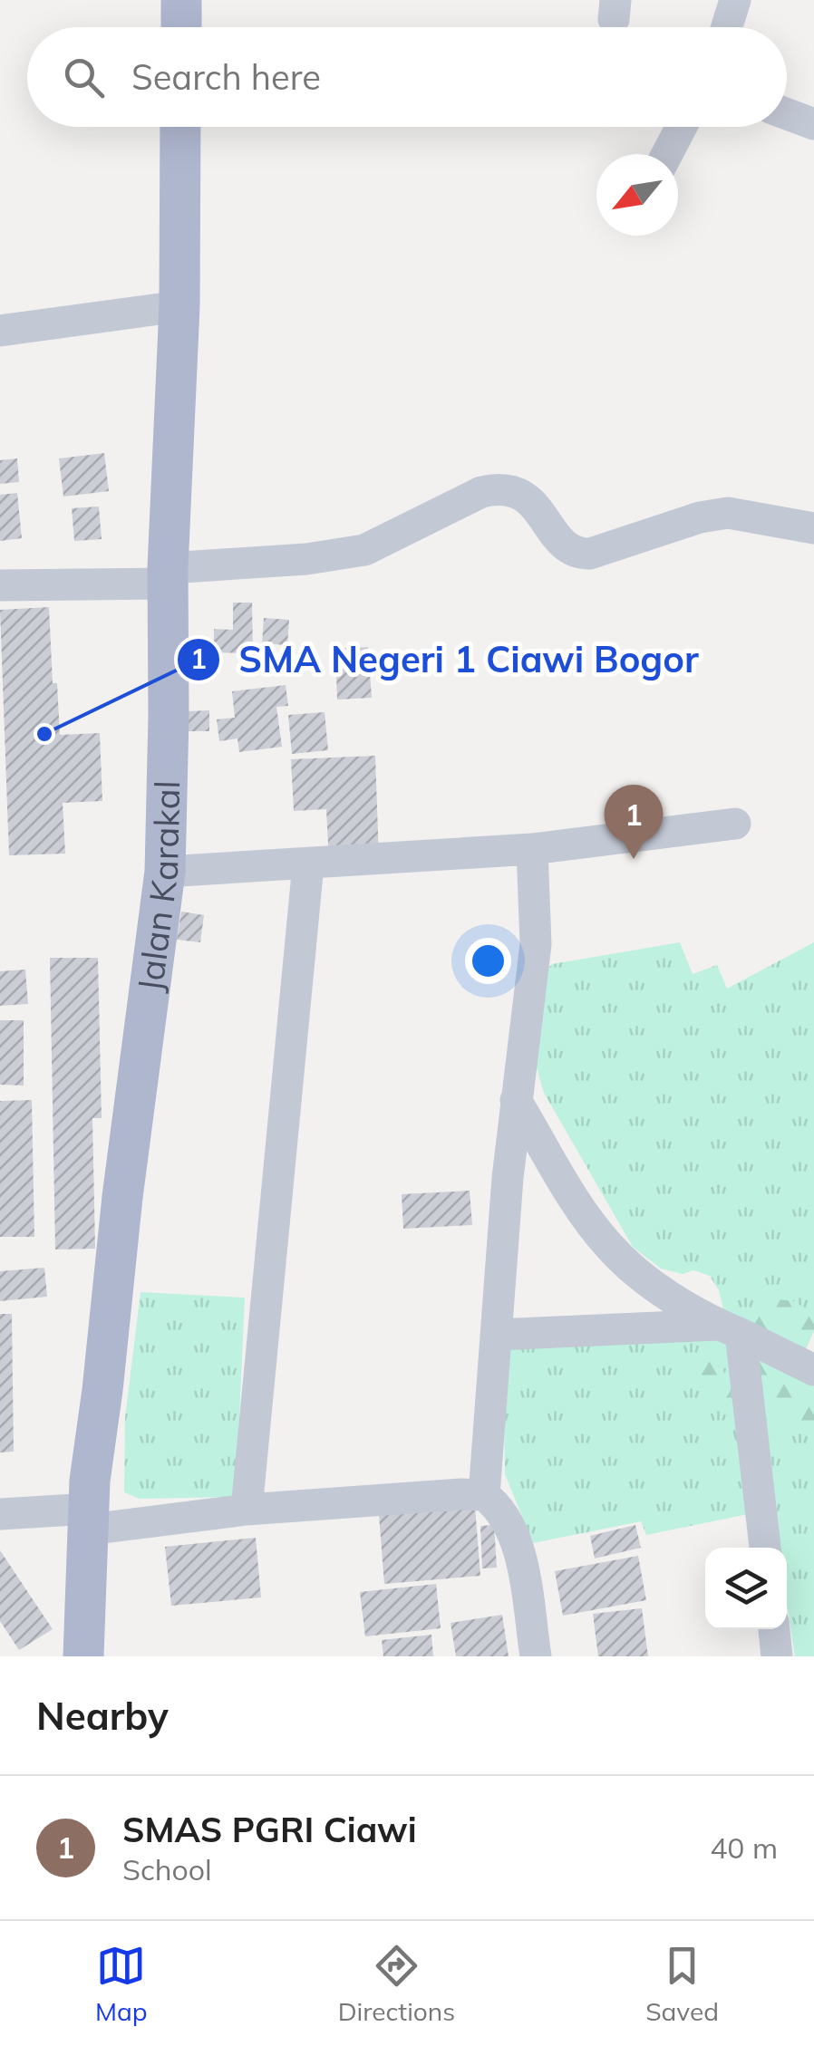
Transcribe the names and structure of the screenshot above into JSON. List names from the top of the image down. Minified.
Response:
{"streets":{"main road":["Jalan Karakal"]},"places":["SMA Negeri 1 Ciawi Bogor"],"north":"bottom left","page":{"search":"Search here","pins":"1","heading":"Nearby","list":[{"mark":"1","name":"SMAS PGRI Ciawi","note":"School","value":"40 m"}],"nav":["Map","Directions","Saved"]}}
